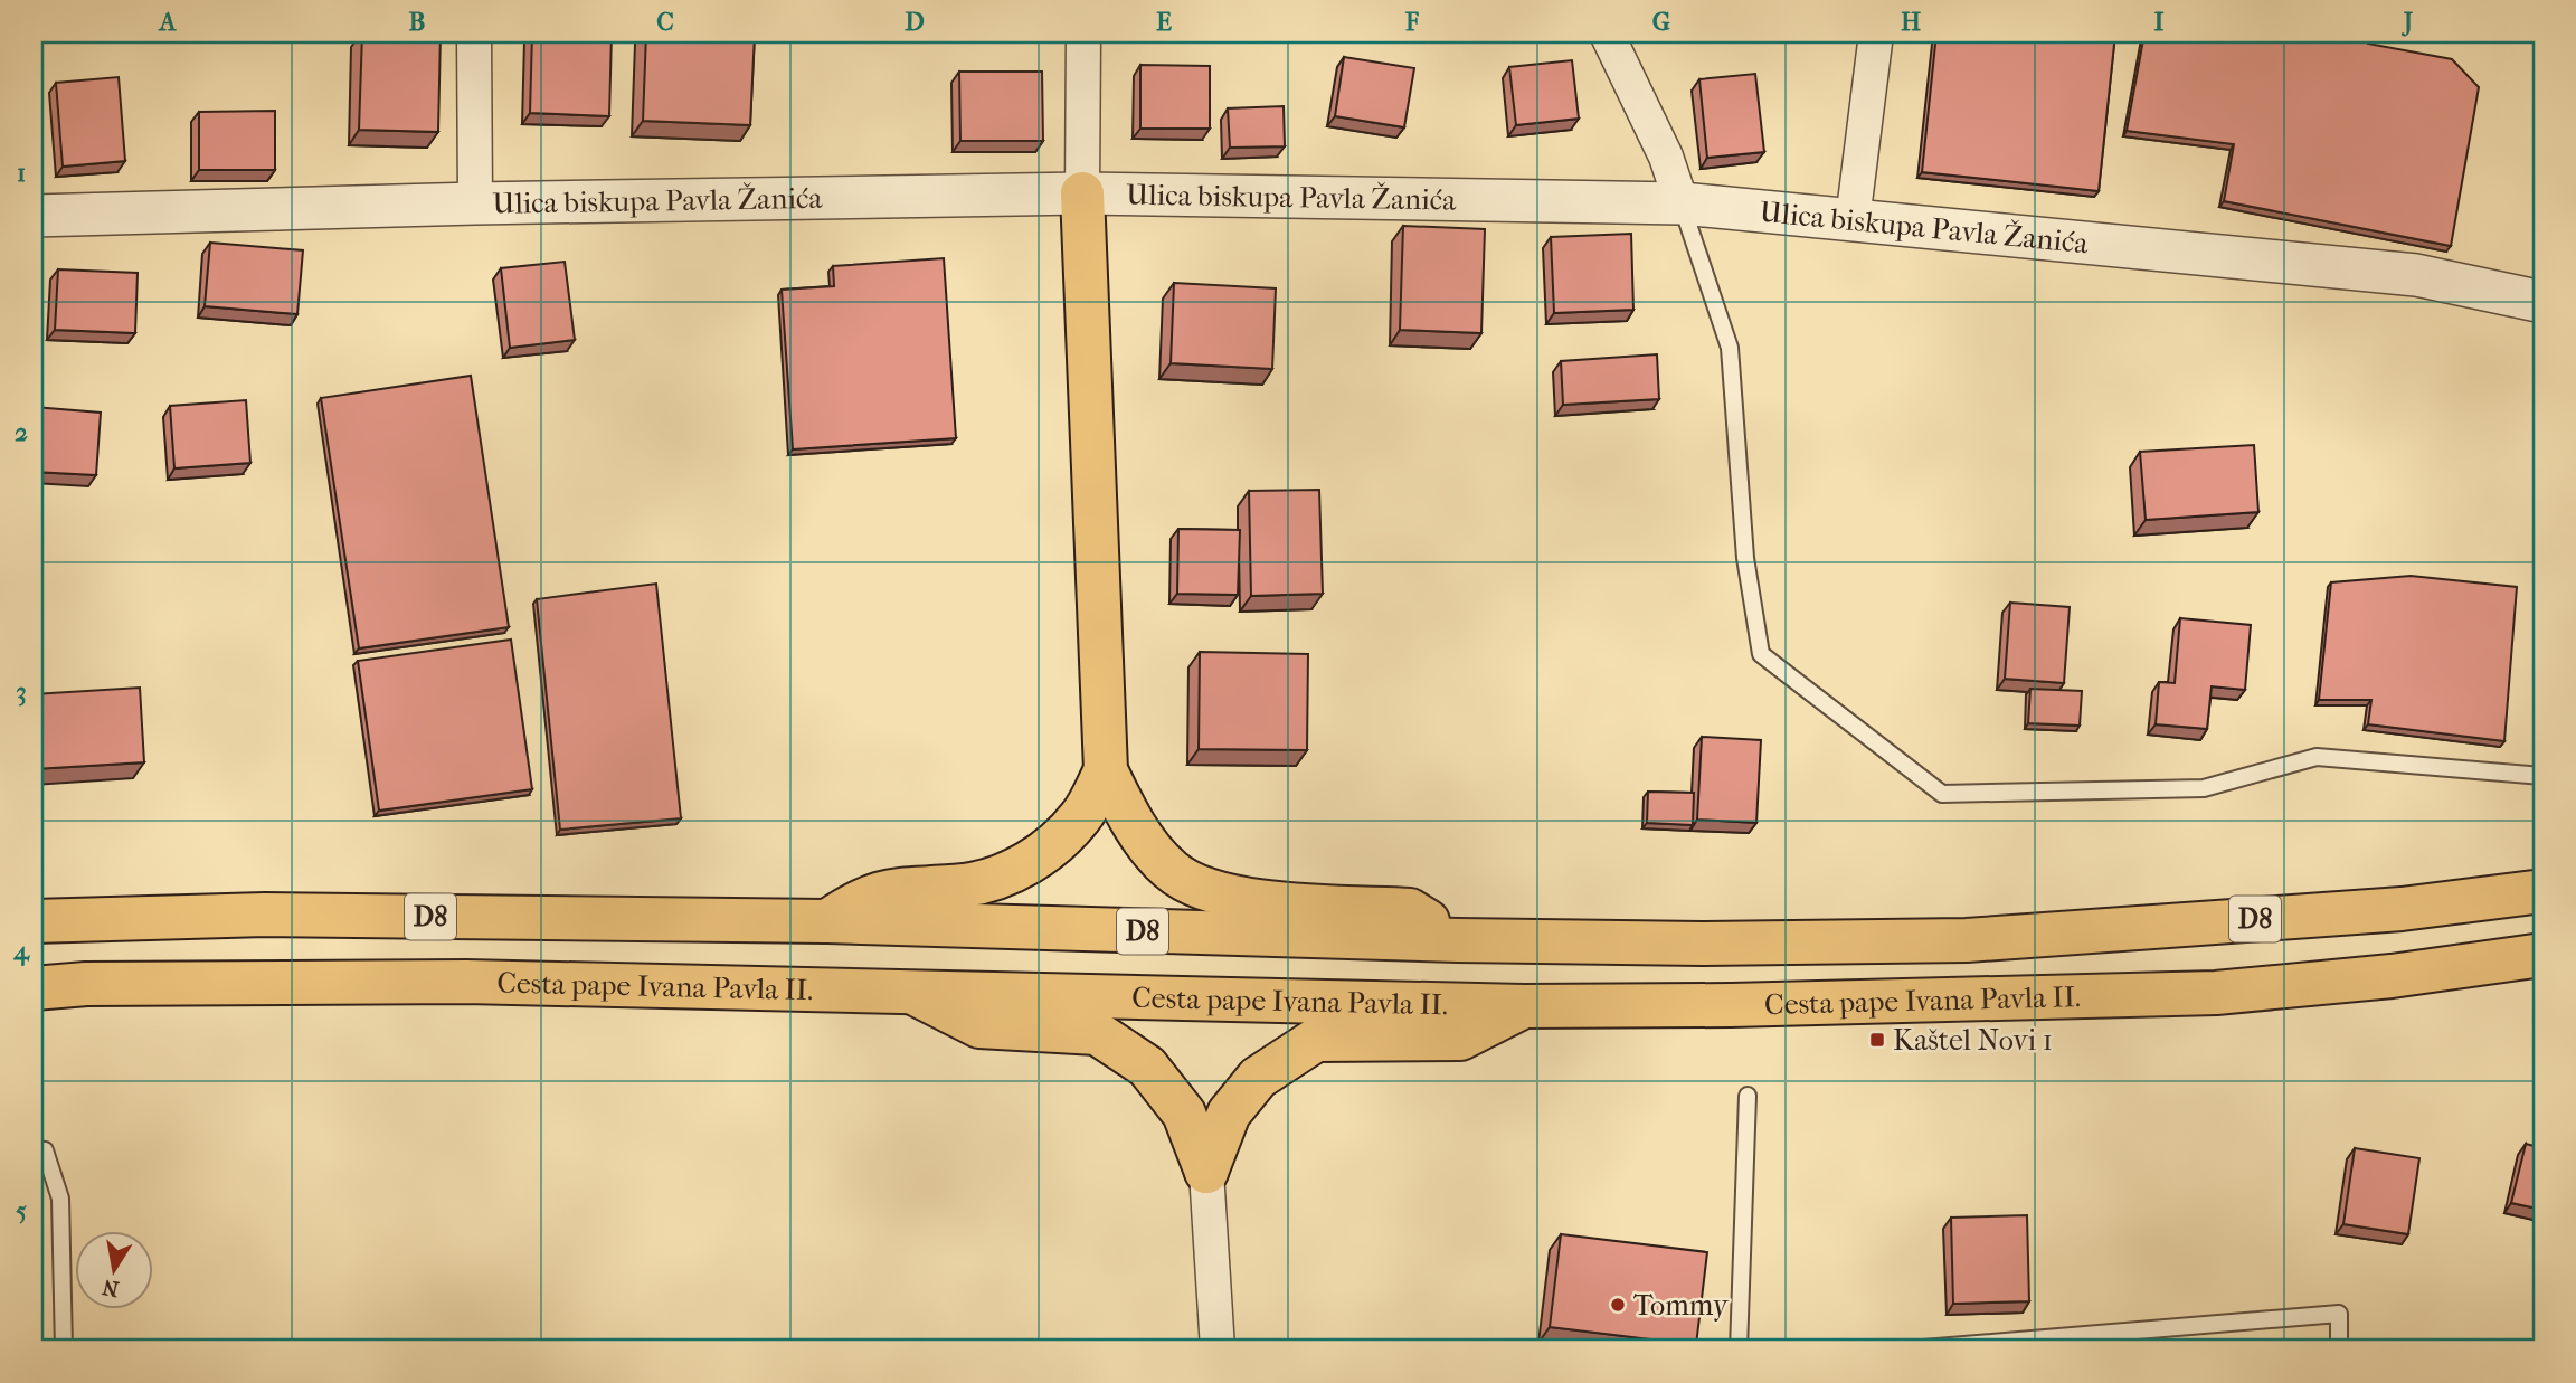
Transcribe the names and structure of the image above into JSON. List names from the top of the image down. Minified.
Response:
{"streets":{"main road":["D8","Cesta pape Ivana Pavla II."],"street":["Ulica biskupa Pavla Žanića"]},"places":{"transit":["Kaštel Novi 1"],"other":["Tommy"]},"north":"bottom","grid":{"columns":["A","B","C","D","E","F","G","H","I","J"],"rows":["1","2","3","4","5"]}}
